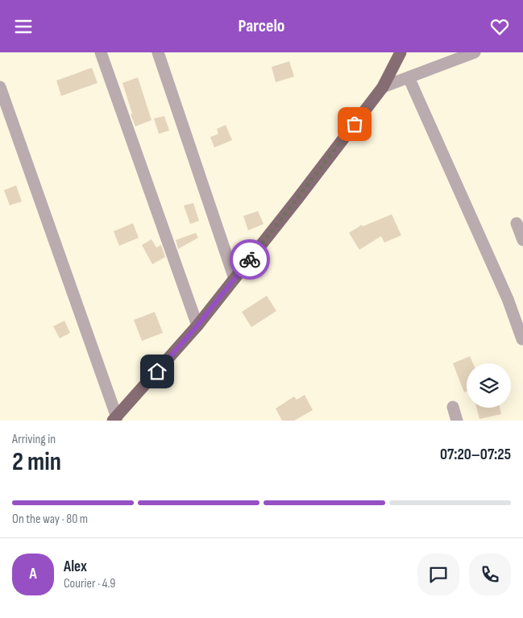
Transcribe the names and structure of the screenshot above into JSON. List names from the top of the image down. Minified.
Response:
{"page":{"header":"Parcelo","heading":["2 min","Arriving in","07:20–07:25"],"panel":["Alex","Courier · 4.9"],"bar":"On the way · 80 m","round":"A"}}
